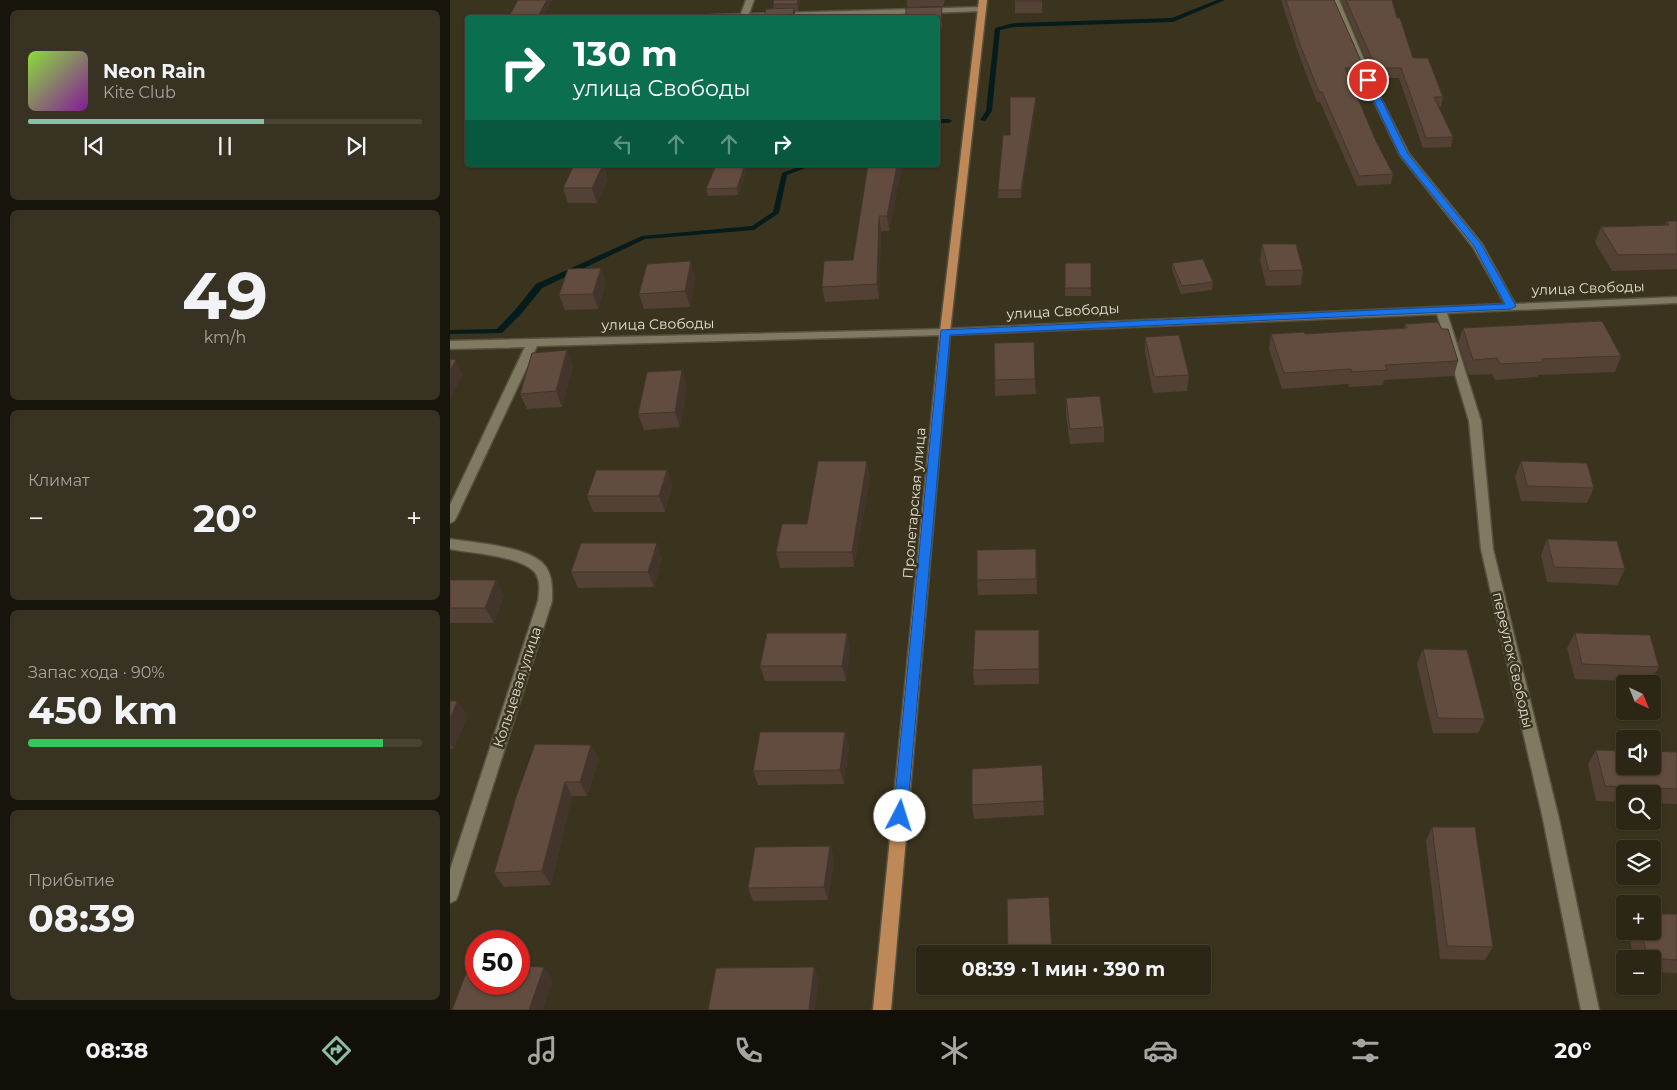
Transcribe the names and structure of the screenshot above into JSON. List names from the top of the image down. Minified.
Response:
{"streets":{"main road":["Пролетарская улица"],"street":["улица Свободы","переулок Свободы","Кольцевая улица"]},"crossings":[["улица Свободы","Пролетарская улица"],["улица Свободы","переулок Свободы"]],"north":"bottom right","page":{"turn":["130 m","улица Свободы"],"song":["Neon Rain","Kite Club"],"tile":[["49","km/h"],"Климат",["Запас хода · 90%","450 km"],["Прибытие","08:39"]],"heat":["−","20°","+"],"map_buttons":["+","−"],"limit":"50","trip":"08:39 · 1 мин · 390 m","tabs":["08:38","20°"]}}
